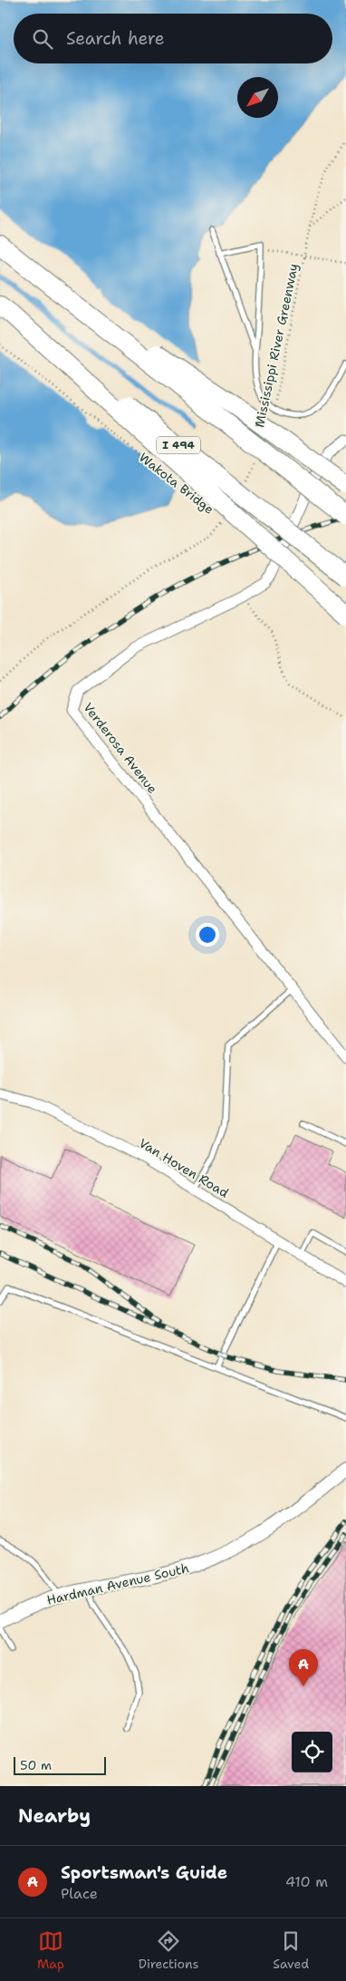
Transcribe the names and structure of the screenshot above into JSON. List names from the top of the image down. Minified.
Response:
{"streets":{"highway":["I 494"],"street":["Verderosa Avenue","Van Hoven Road","Hardman Avenue South"],"path":["Mississippi River Greenway","Wakota Bridge"]},"scale_bar":"50 m","north":"bottom left","page":{"search":"Search here","pins":"A","scale":"50 m","heading":"Nearby","list":[{"mark":"A","name":"Sportsman's Guide","note":"Place","value":"410 m"}],"nav":["Map","Directions","Saved"]}}
